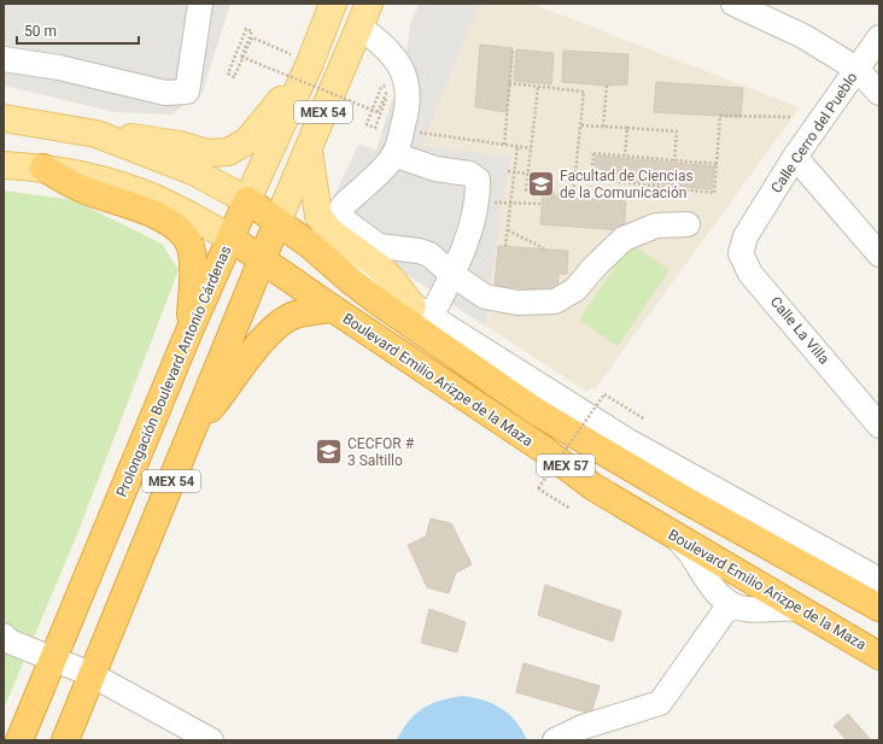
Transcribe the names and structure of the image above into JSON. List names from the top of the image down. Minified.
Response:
{"streets":{"highway":["MEX 54","Prolongación Boulevard Antonio Cárdenas","Boulevard Emilio Arizpe de la Maza","MEX 57"],"street":["Calle Cerro del Pueblo","Calle La Villa"]},"crossings":[["MEX 54","Boulevard Emilio Arizpe de la Maza"],["Calle Cerro del Pueblo","Calle La Villa"],["Prolongación Boulevard Antonio Cárdenas","Boulevard Emilio Arizpe de la Maza"]],"places":{"school or university":["Facultad de Ciencias de la Comunicación","CECFOR # 3 Saltillo"]},"scale_bar":"50 m"}
